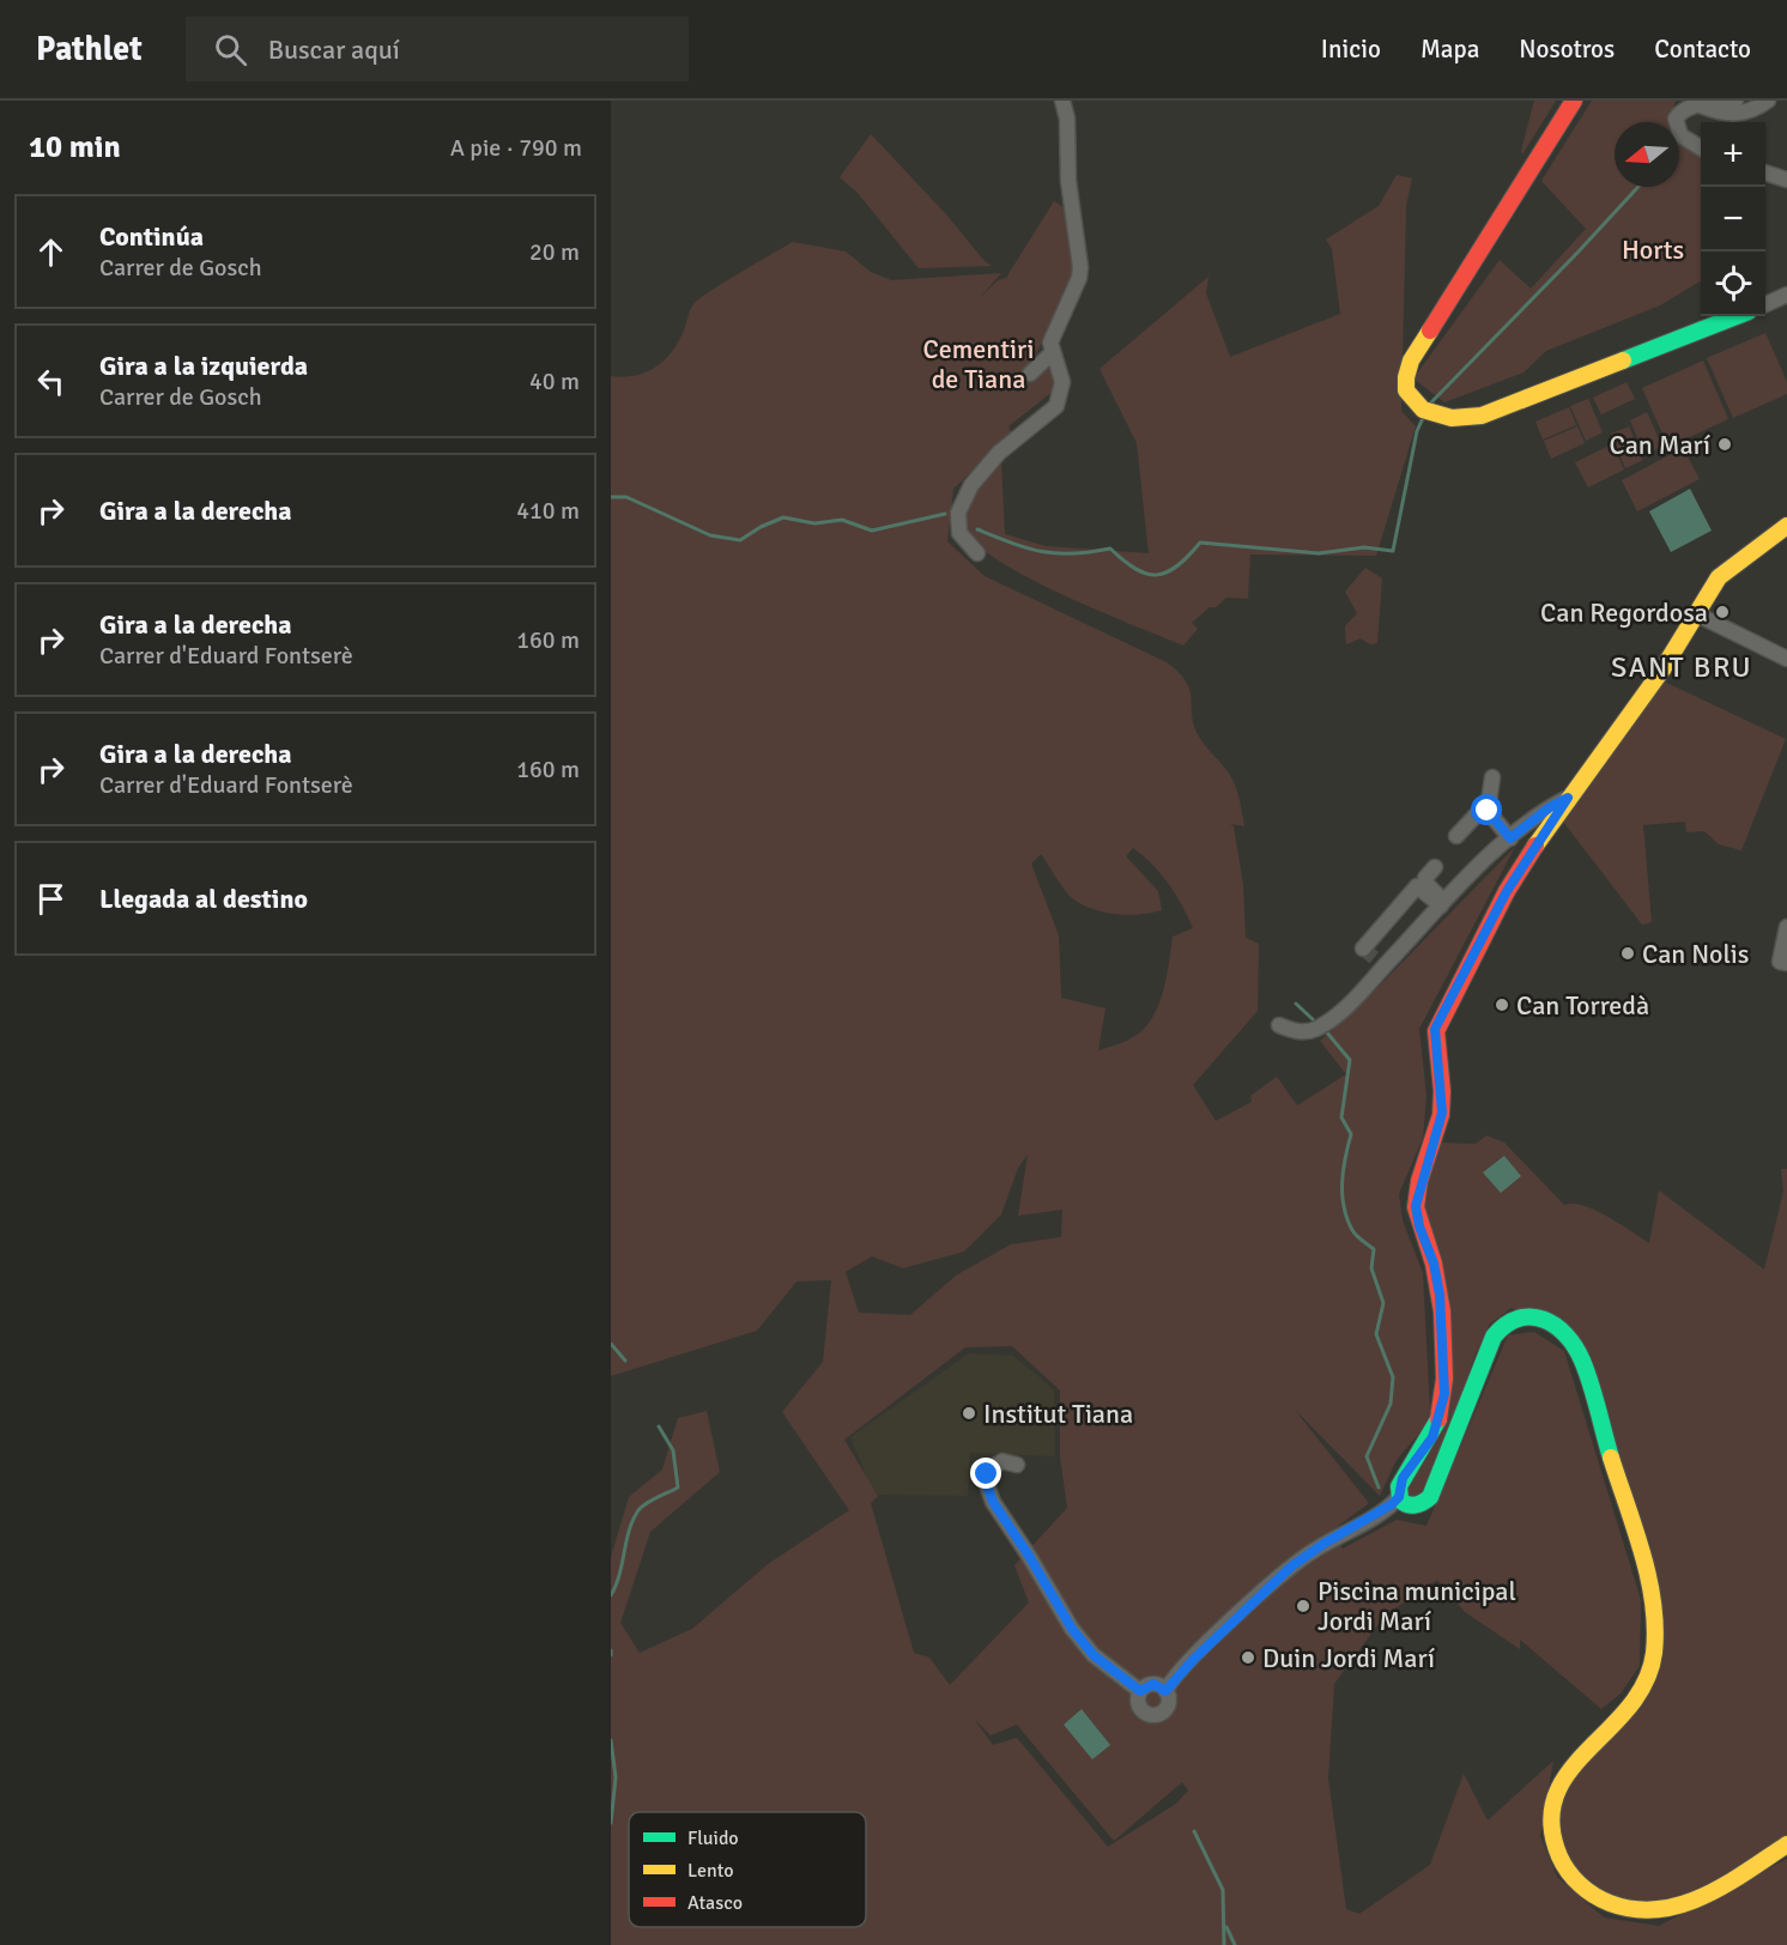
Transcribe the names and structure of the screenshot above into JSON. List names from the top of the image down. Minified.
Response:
{"districts":["SANT BRU"],"parks":["Horts","Cementiri de Tiana"],"places":["Can Marí","Can Regordosa","Can Nolis","Can Torredà","Institut Tiana","Piscina municipal Jordi Marí","Duin Jordi Marí"],"legend":["Fluido","Lento","Atasco"],"north":"left","page":{"header":"Pathlet","search":"Buscar aquí","nav":["Inicio","Mapa","Nosotros","Contacto"],"heading":["10 min","A pie · 790 m"],"map_buttons":["+","−"],"list":[["Continúa","Carrer de Gosch","20 m"],["Gira a la izquierda","Carrer de Gosch","40 m"],["Gira a la derecha","410 m"],["Gira a la derecha","Carrer d'Eduard Fontserè","160 m"],["Gira a la derecha","Carrer d'Eduard Fontserè","160 m"],"Llegada al destino"]}}
